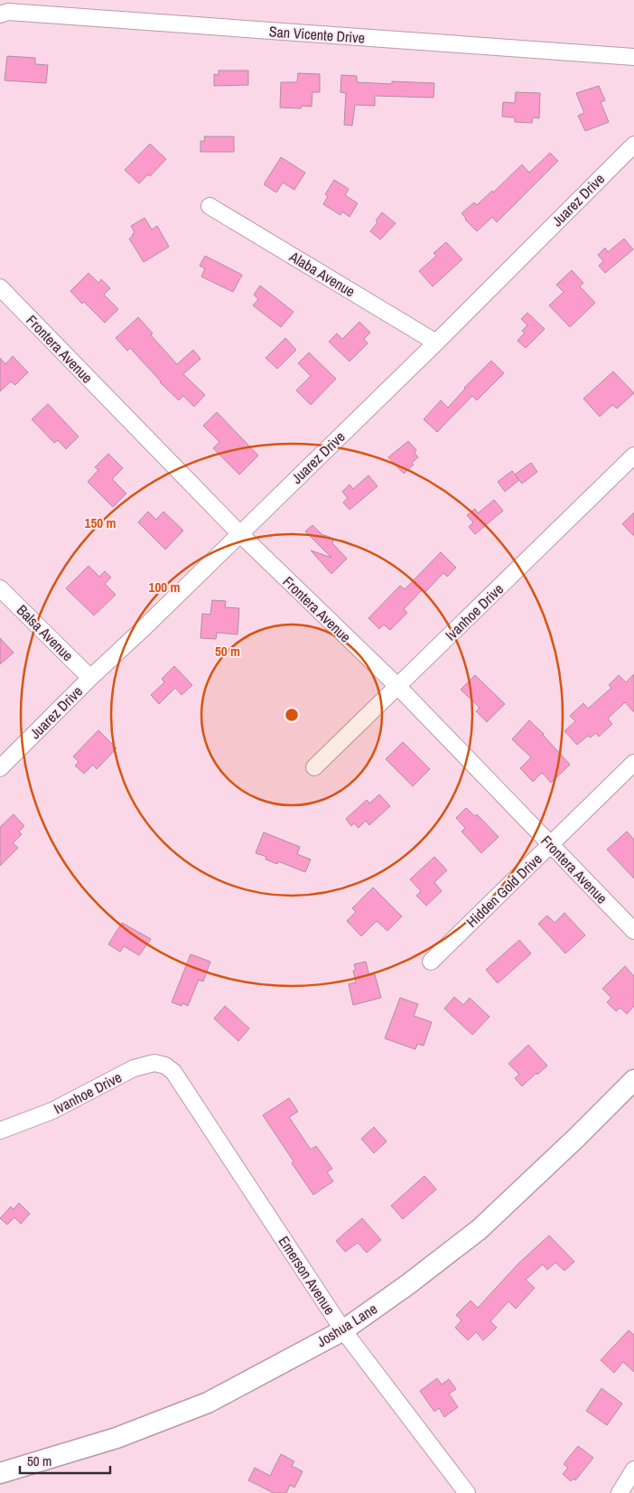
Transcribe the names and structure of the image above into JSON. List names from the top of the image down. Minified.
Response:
{"streets":{"main road":["Joshua Lane"],"street":["San Vicente Drive","Juarez Drive","Alaba Avenue","Frontera Avenue","Ivanhoe Drive","Balsa Avenue","Hidden Gold Drive","Emerson Avenue"]},"crossings":[["Juarez Drive","Alaba Avenue"],["Juarez Drive","Frontera Avenue"],["Juarez Drive","Balsa Avenue"],["Frontera Avenue","Ivanhoe Drive"],["Frontera Avenue","Hidden Gold Drive"],["Ivanhoe Drive","Emerson Avenue"],["Emerson Avenue","Joshua Lane"]],"scale_bar":"50 m","rings":["150 m","100 m","50 m"]}
